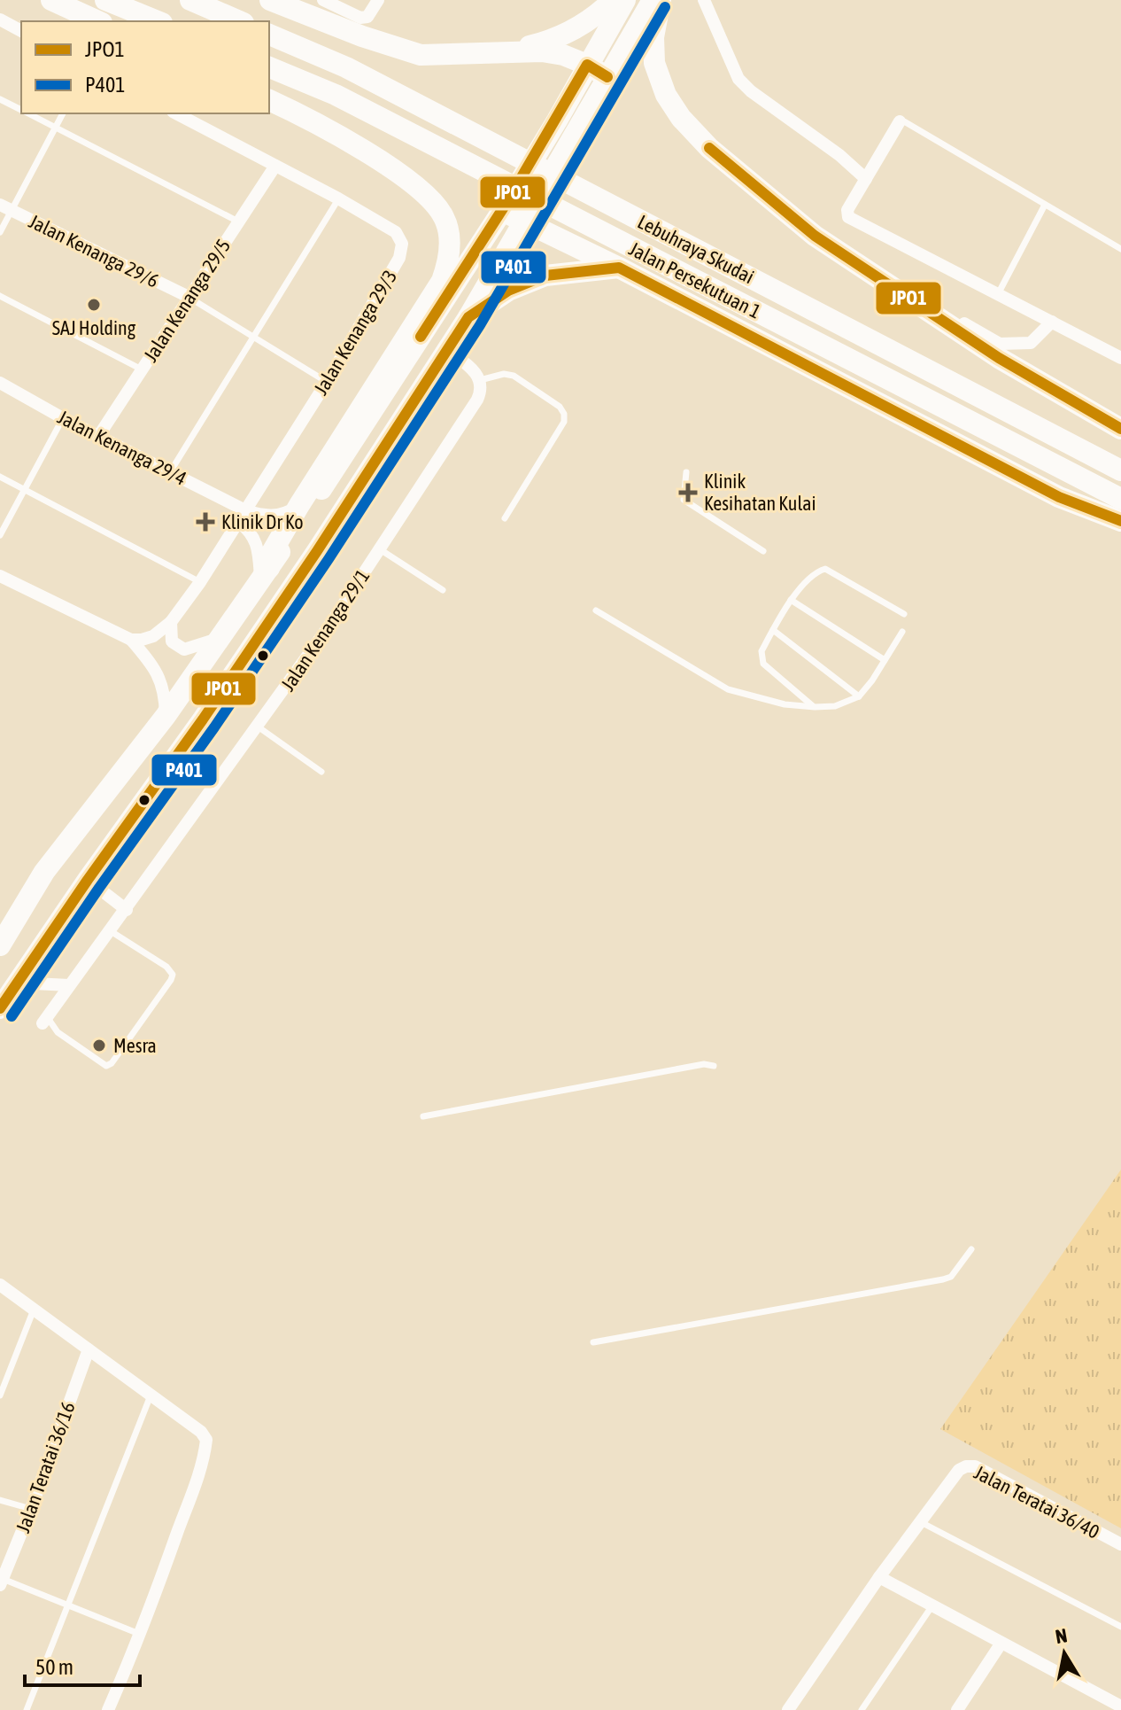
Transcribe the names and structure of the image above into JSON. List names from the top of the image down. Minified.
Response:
{"streets":{"main road":["Lebuhraya Skudai","Jalan Persekutuan 1"],"street":["Jalan Kenanga 29/6","Jalan Kenanga 29/5","Jalan Kenanga 29/3","Jalan Kenanga 29/4","Jalan Kenanga 29/1","Jalan Teratai 36/16","Jalan Teratai 36/40"]},"crossings":[["Jalan Kenanga 29/6","Jalan Kenanga 29/5"],["Jalan Kenanga 29/5","Jalan Kenanga 29/3"],["Jalan Kenanga 29/5","Jalan Kenanga 29/4"],["Jalan Kenanga 29/3","Jalan Kenanga 29/4"]],"places":{"other":["SAJ Holding","Mesra"],"health":["Klinik Kesihatan Kulai","Klinik Dr Ko"]},"lines":["transit line P401","transit line JPO1"],"legend":["JPO1","P401"],"scale_bar":"50 m","north":"top"}
